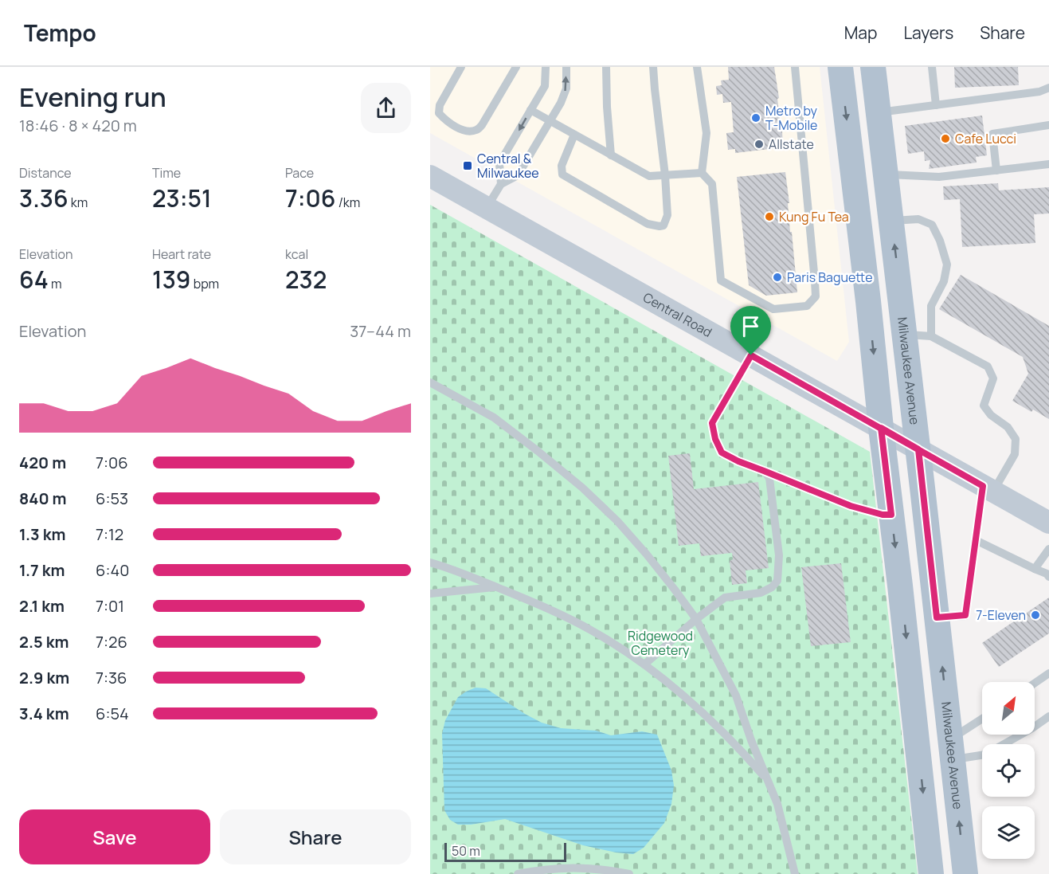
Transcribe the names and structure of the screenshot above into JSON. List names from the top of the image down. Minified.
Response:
{"streets":{"main road":["Central Road","Milwaukee Avenue"]},"crossings":[["Central Road","Milwaukee Avenue"]],"parks":["Ridgewood Cemetery"],"places":{"other":["Metro by T-Mobile","Cafe Lucci","Allstate","Kung Fu Tea","Paris Baguette","7-Eleven"],"transit":["Central & Milwaukee"]},"scale_bar":"50 m","north":"top right","page":{"header":"Tempo","nav":["Map","Layers","Share"],"heading":["Evening run","18:46 · 8 × 420 m"],"stats":[["Distance","3.36 km"],["Time","23:51"],["Pace","7:06 /km"],["Elevation","64 m"],["Heart rate","139 bpm"],["kcal","232"]],"chart":["Elevation","37–44 m"],"list":[{"name":"420 m","note":"7:06"},{"name":"840 m","note":"6:53"},{"name":"1.3 km","note":"7:12"},{"name":"1.7 km","note":"6:40"},{"name":"2.1 km","note":"7:01"},{"name":"2.5 km","note":"7:26"},{"name":"2.9 km","note":"7:36"},{"name":"3.4 km","note":"6:54"}],"buttons":["Save","Share"],"scale":"50 m"}}
